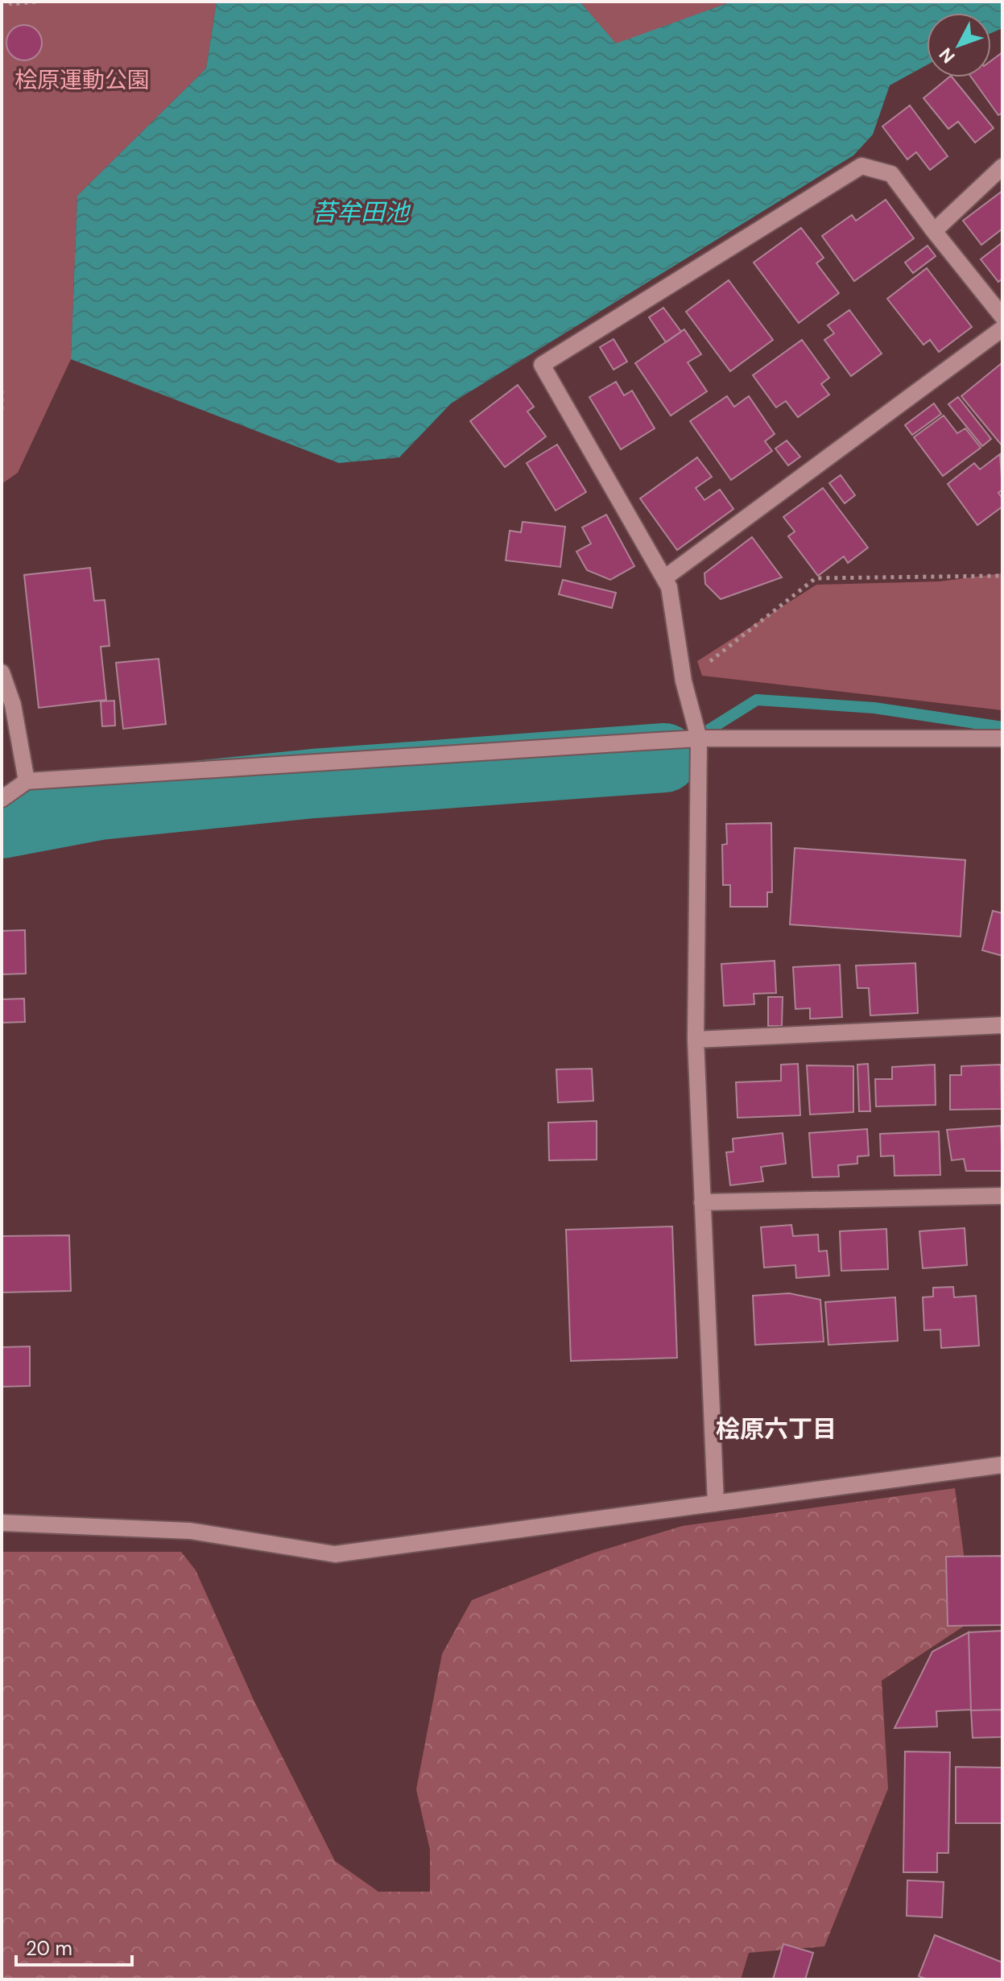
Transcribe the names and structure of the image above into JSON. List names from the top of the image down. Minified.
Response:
{"districts":["桧原六丁目"],"water":["苔牟田池"],"parks":["桧原運動公園"],"scale_bar":"20 m","north":"bottom left"}
